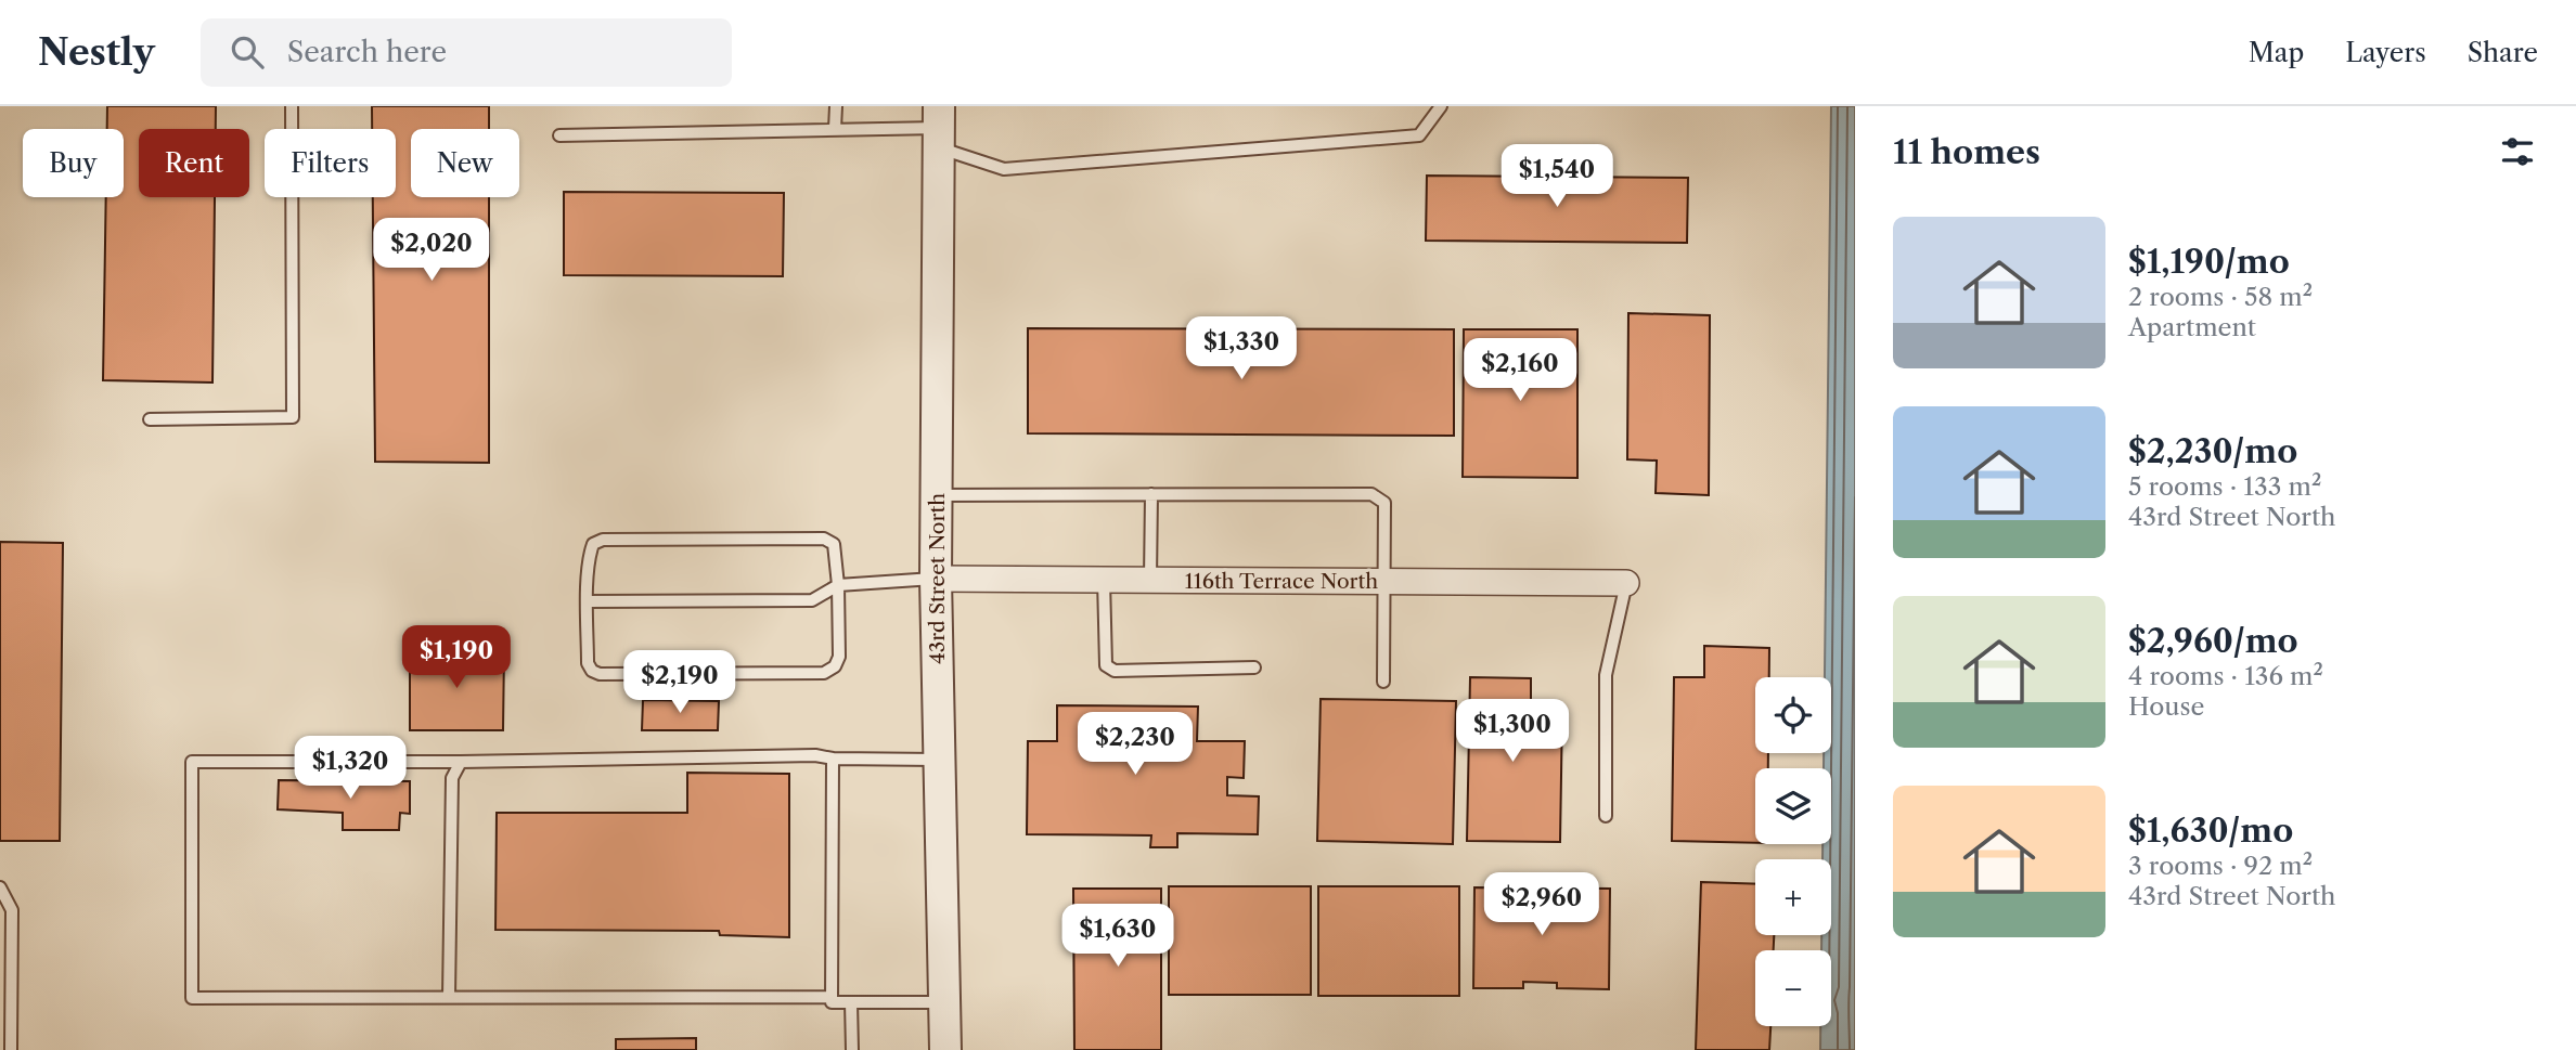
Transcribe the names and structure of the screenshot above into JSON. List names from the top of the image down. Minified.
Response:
{"streets":{"street":["43rd Street North","116th Terrace North"]},"crossings":[["43rd Street North","116th Terrace North"]],"page":{"header":"Nestly","search":"Search here","nav":["Map","Layers","Share"],"heading":"11 homes","chip":["Buy","Rent","Filters","New"],"price":["$1,540","$2,020","$1,330","$2,160","$1,190","$2,190","$1,300","$2,230","$1,320","$2,960","$1,630"],"list":[{"name":"$1,190/mo","note":"2 rooms · 58 m² · Apartment"},{"name":"$2,230/mo","note":"5 rooms · 133 m² · 43rd Street North"},{"name":"$2,960/mo","note":"4 rooms · 136 m² · House"},{"name":"$1,630/mo","note":"3 rooms · 92 m² · 43rd Street North"}],"map_buttons":["+","−"]}}
